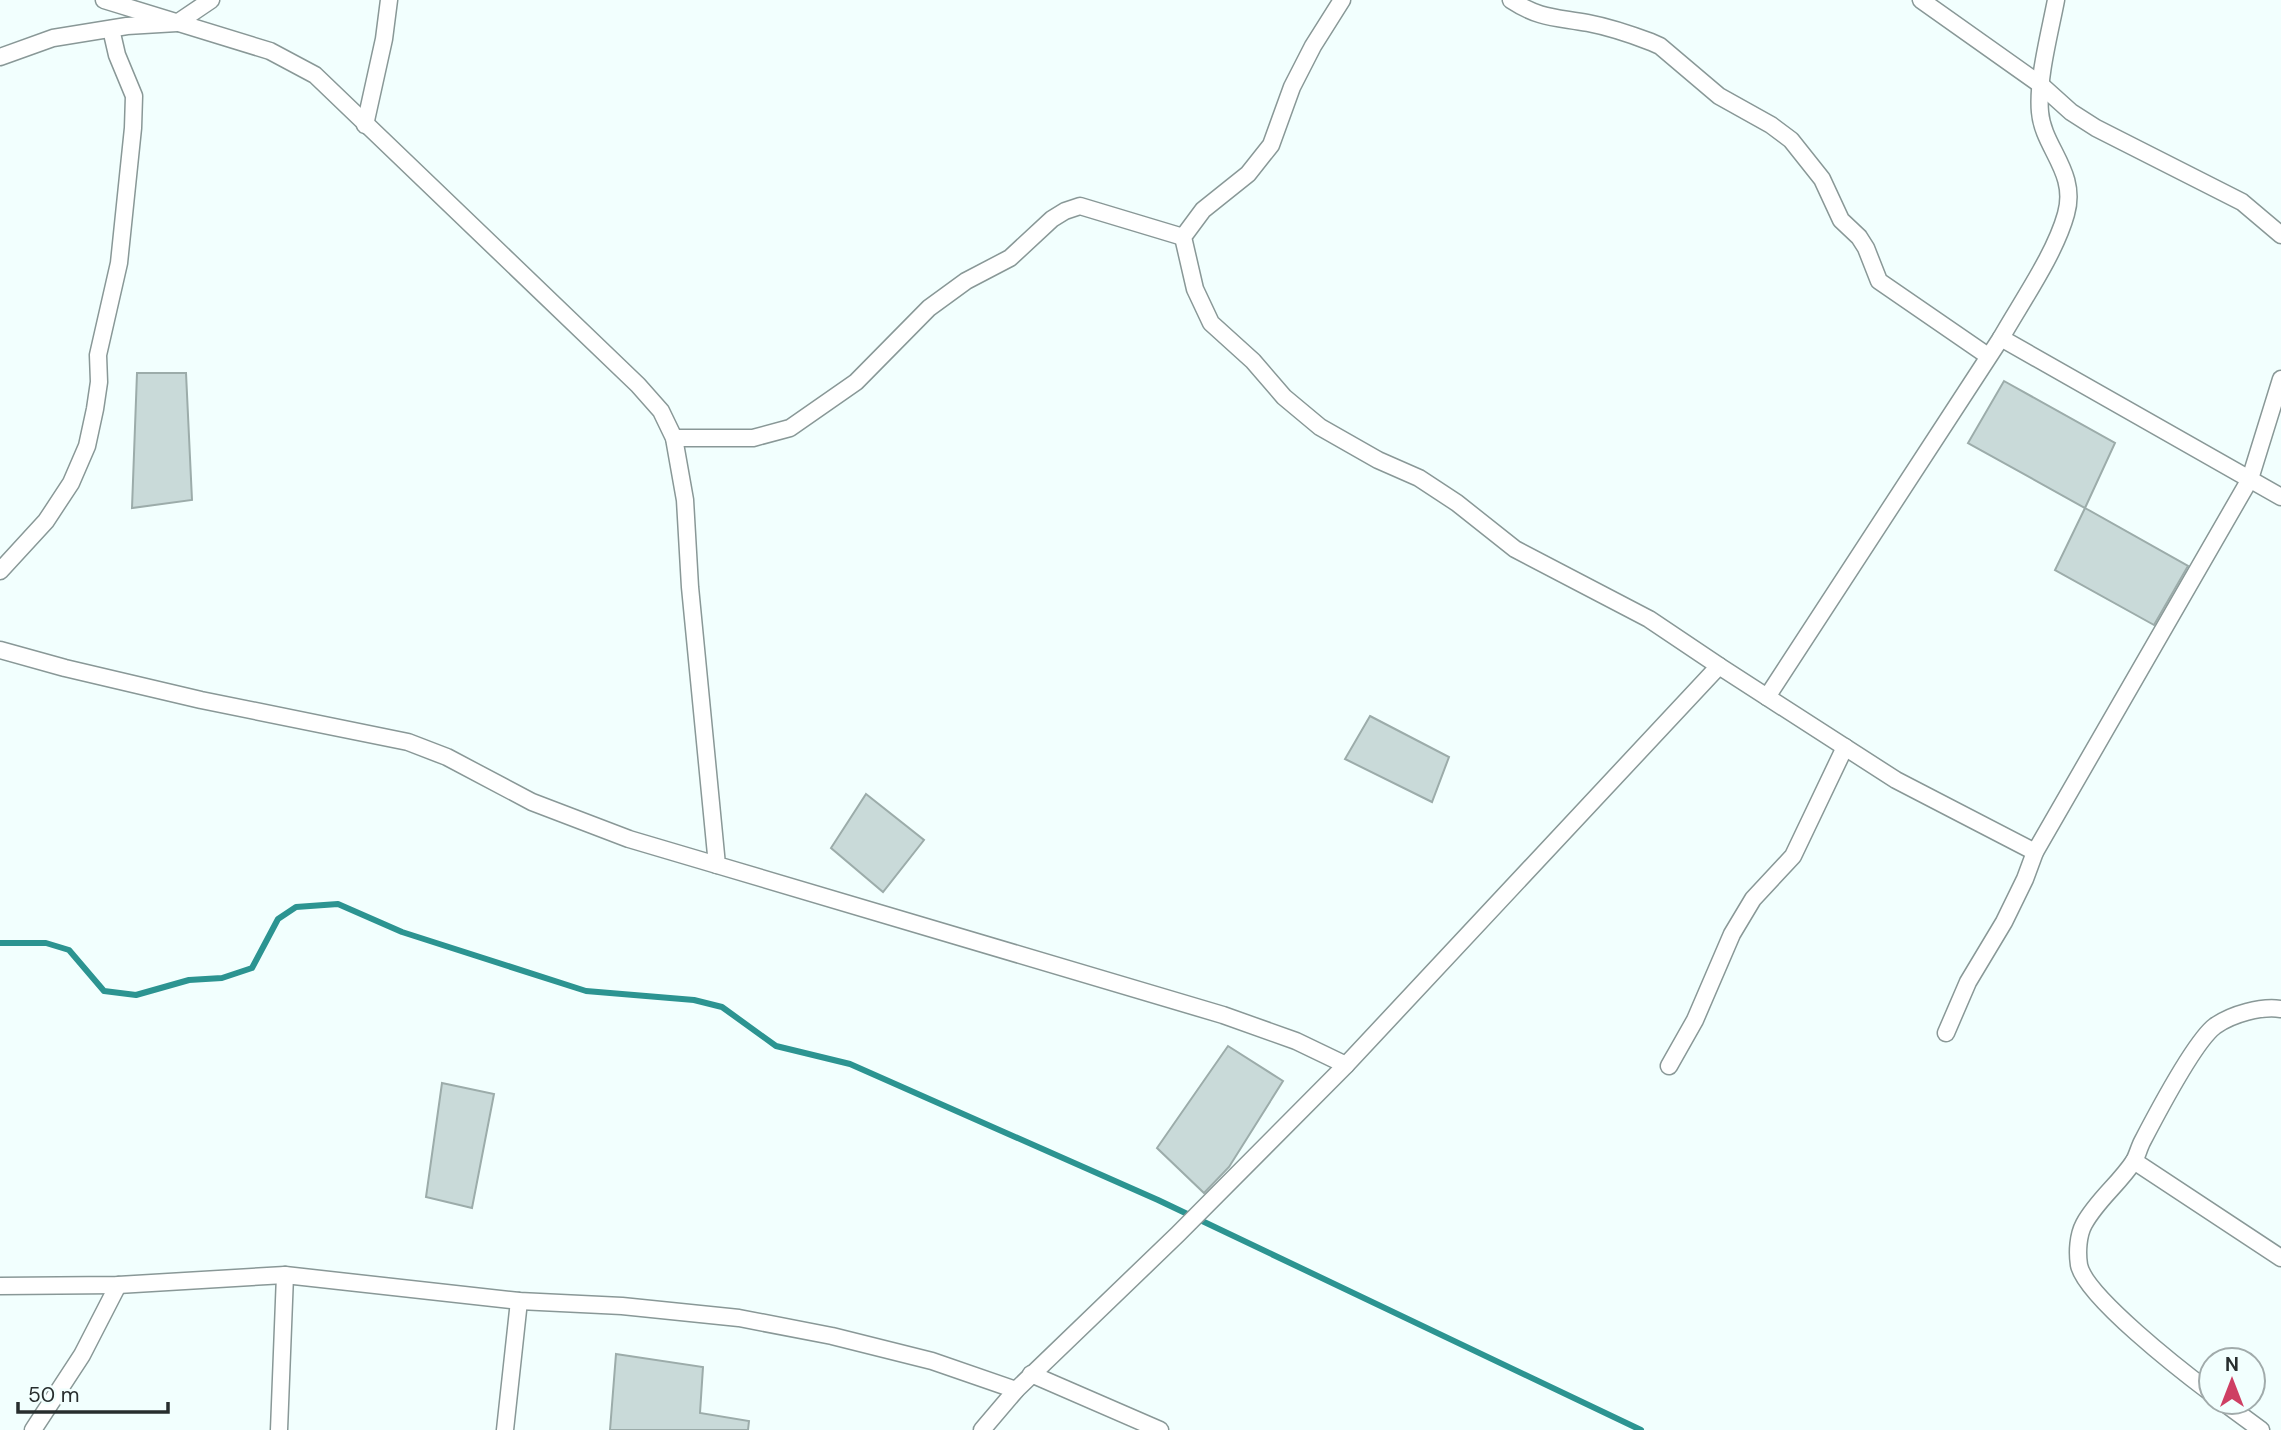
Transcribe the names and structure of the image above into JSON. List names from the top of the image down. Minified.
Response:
{"scale_bar":"50 m","north":"top"}
